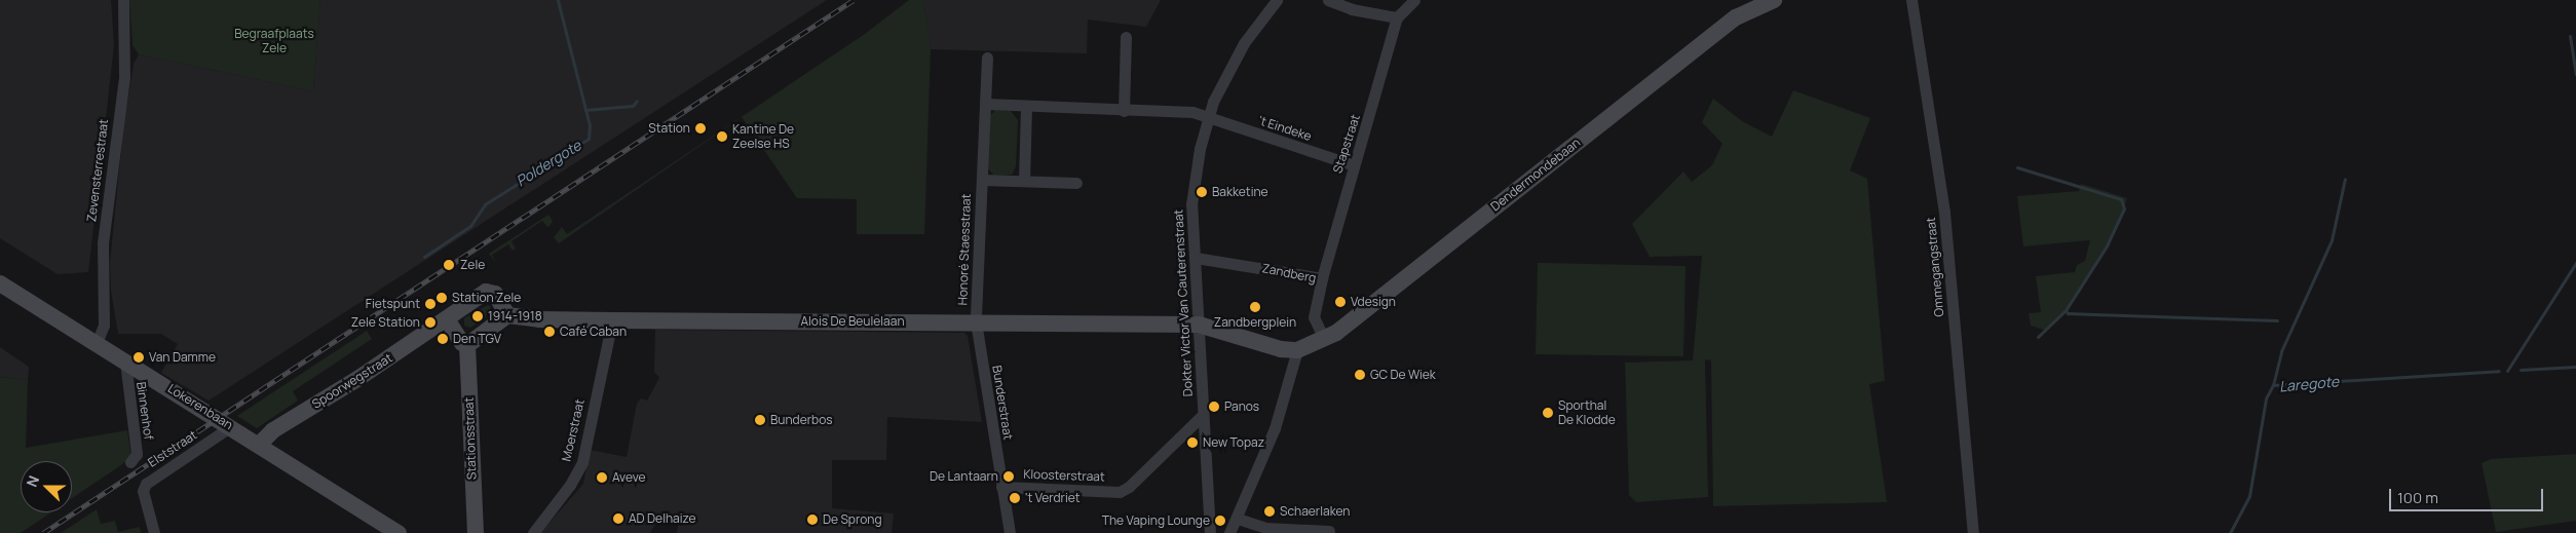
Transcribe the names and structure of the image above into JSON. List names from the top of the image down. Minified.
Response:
{"streets":{"street":["'t Eindeke","Stapstraat","Zevensterrestraat","Dendermondebaan","Honoré Staesstraat","Ommegangstraat","Zandberg","Dokter Victor Van Cauterenstraat","Alois De Beulelaan","Spoorwegstraat","Bunderstraat","Lokerenbaan","Binnenhof","Moerstraat","Stationsstraat","Elststraat","Kloosterstraat"]},"crossings":[["'t Eindeke","Stapstraat"],["'t Eindeke","Dokter Victor Van Cauterenstraat"],["Stapstraat","Zandberg"],["Zevensterrestraat","Lokerenbaan"],["Dendermondebaan","Zandberg"],["Honoré Staesstraat","Alois De Beulelaan"],["Honoré Staesstraat","Bunderstraat"],["Zandberg","Dokter Victor Van Cauterenstraat"],["Dokter Victor Van Cauterenstraat","Alois De Beulelaan"],["Dokter Victor Van Cauterenstraat","Kloosterstraat"],["Alois De Beulelaan","Spoorwegstraat"],["Alois De Beulelaan","Bunderstraat"],["Alois De Beulelaan","Moerstraat"],["Spoorwegstraat","Lokerenbaan"],["Bunderstraat","Kloosterstraat"],["Lokerenbaan","Binnenhof"],["Lokerenbaan","Elststraat"]],"water":["Poldergote","Laregote"],"parks":["Begraafplaats Zele"],"places":["Station","Kantine De Zeelse HS","Bakketine","Zele","Station Zele","Vdesign","Fietspunt","Zandbergplein","1914-1918","Zele Station","Café Caban","Den TGV","Van Damme","GC De Wiek","Panos","Sporthal De Klodde","Bunderbos","New Topaz","De Lantaarn","Aveve","'t Verdriet","Schaerlaken","AD Delhaize","De Sprong","The Vaping Lounge"],"scale_bar":"100 m","north":"left"}
